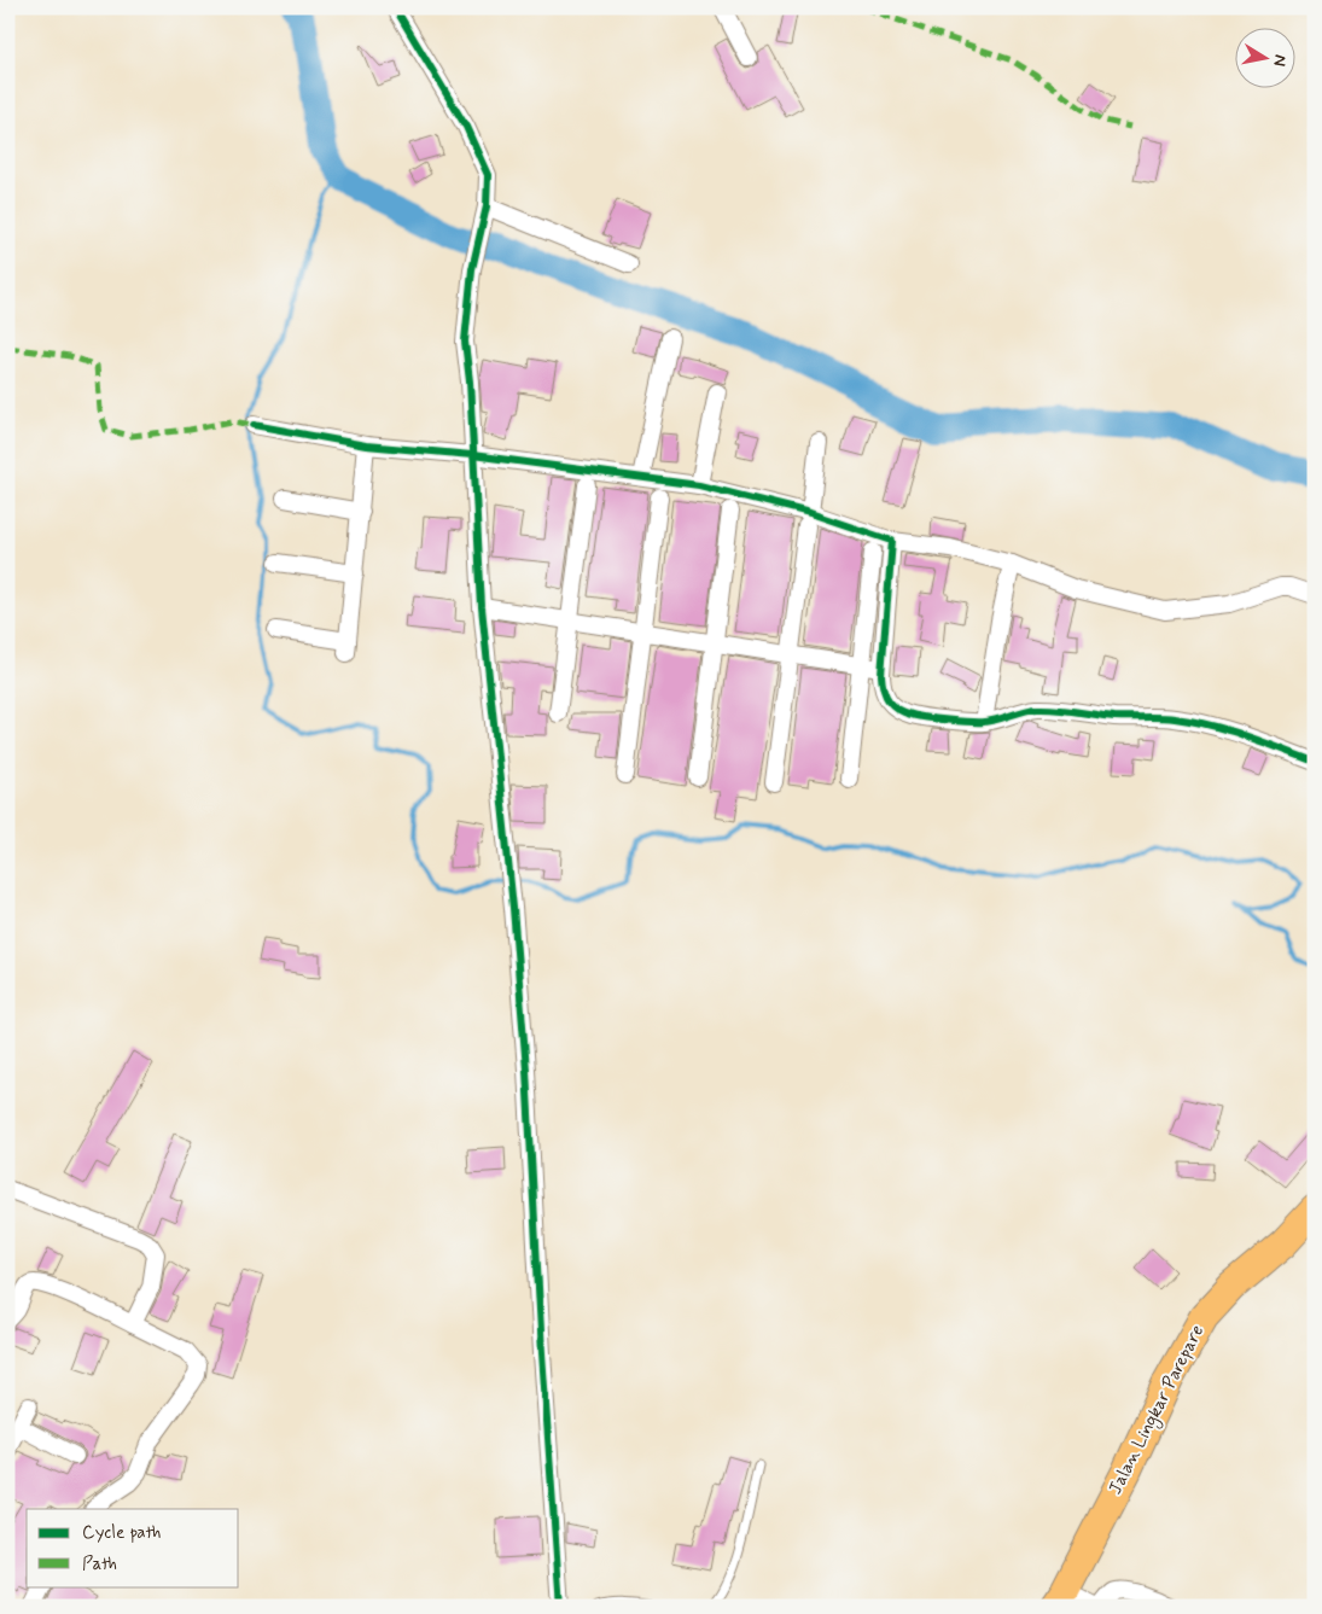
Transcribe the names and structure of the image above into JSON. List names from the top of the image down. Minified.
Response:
{"streets":{"highway":["Jalan Lingkar Parepare"]},"legend":["Cycle path","Path"],"north":"right"}
